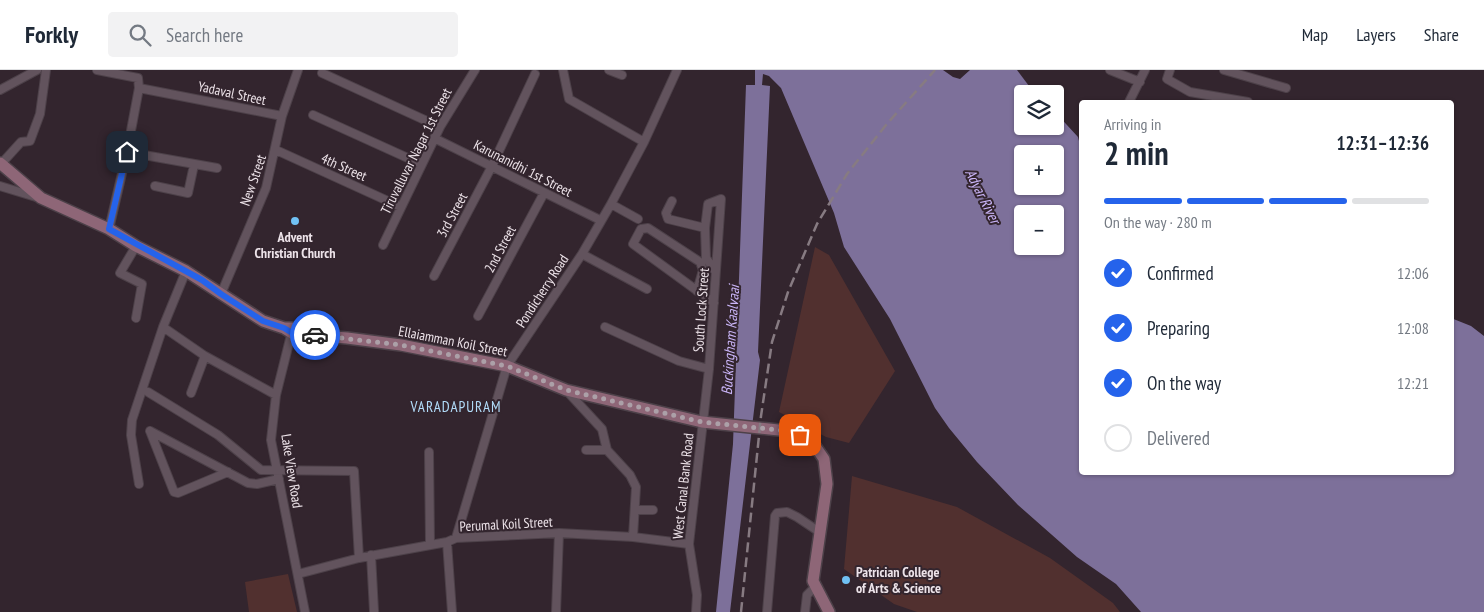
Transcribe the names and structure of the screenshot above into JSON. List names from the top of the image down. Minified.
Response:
{"streets":{"street":["Yadaval Street","Tiruvalluvar Nagar 1st Street","4th Street","Karunanidhi 1st Street","New Street","3rd Street","2nd Street","Pondicherry Road","South Lock Street","Ellaiamman Koil Street","Lake View Road","West Canal Bank Road","Perumal Koil Street"]},"crossings":[["Yadaval Street","New Street"],["Tiruvalluvar Nagar 1st Street","4th Street"],["Tiruvalluvar Nagar 1st Street","Karunanidhi 1st Street"],["4th Street","New Street"],["Karunanidhi 1st Street","3rd Street"],["Karunanidhi 1st Street","2nd Street"],["Karunanidhi 1st Street","Pondicherry Road"],["New Street","Ellaiamman Koil Street"],["Pondicherry Road","Ellaiamman Koil Street"],["Pondicherry Road","Perumal Koil Street"],["South Lock Street","Ellaiamman Koil Street"],["South Lock Street","West Canal Bank Road"],["Ellaiamman Koil Street","Lake View Road"],["Ellaiamman Koil Street","West Canal Bank Road"],["Lake View Road","Perumal Koil Street"],["West Canal Bank Road","Perumal Koil Street"]],"districts":["VARADAPURAM"],"water":["Adyar River","Buckingham Kaalvaai"],"places":["Advent Christian Church","Patrician College of Arts & Science"],"page":{"header":"Forkly","search":"Search here","nav":["Map","Layers","Share"],"map_buttons":["+","−"],"heading":["2 min","Arriving in","12:31–12:36"],"bar":"On the way · 280 m","list":[["Confirmed","12:06"],["Preparing","12:08"],["On the way","12:21"],"Delivered"]}}
